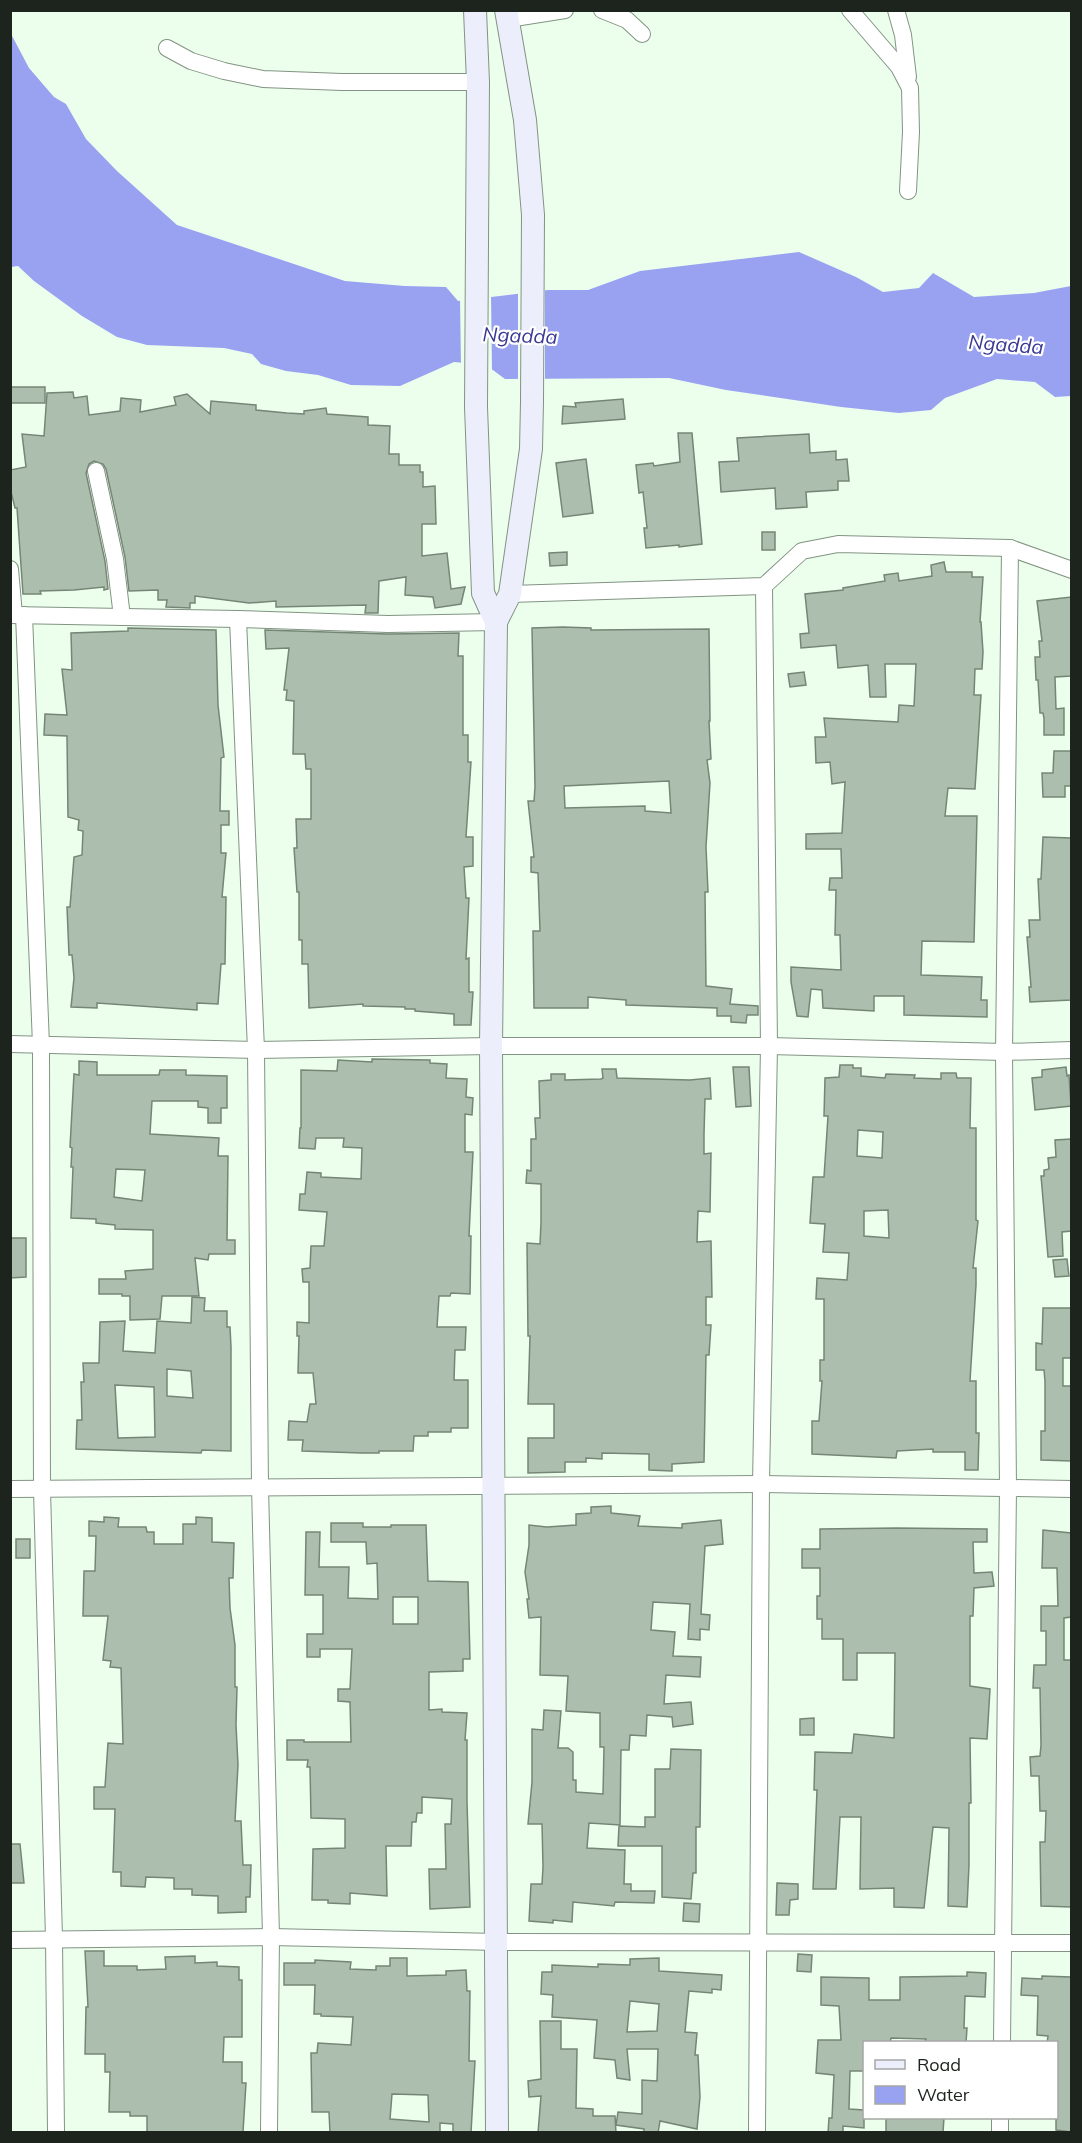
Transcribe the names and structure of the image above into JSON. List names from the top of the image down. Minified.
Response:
{"water":["Ngadda"],"legend":["Road","Water"]}
